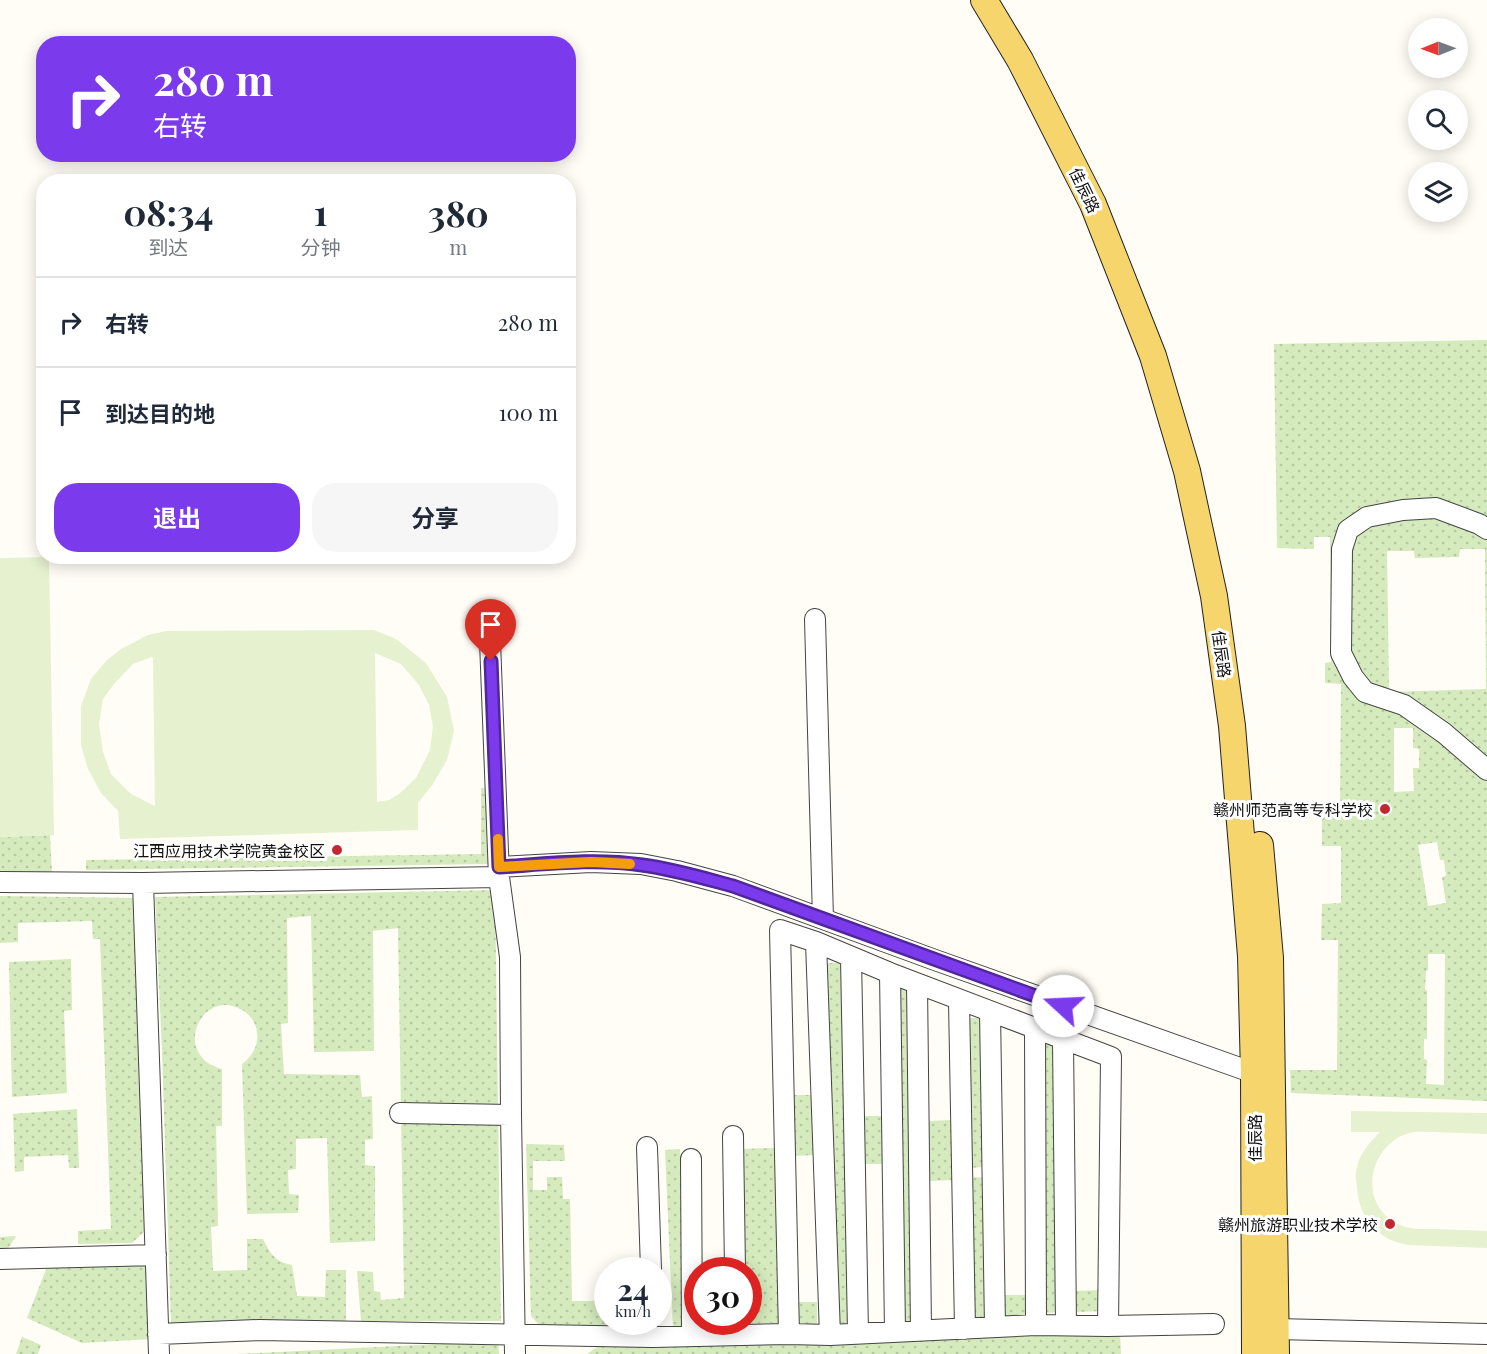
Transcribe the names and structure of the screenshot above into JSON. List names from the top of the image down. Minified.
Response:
{"streets":{"main road":["佳辰路"]},"places":["赣州师范高等专科学校","江西应用技术学院黄金校区","赣州旅游职业技术学校"],"north":"left","page":{"turn":["280 m","右转"],"eta":["08:34","到达","1","分钟","380","m"],"list":[{"name":"右转","value":"280 m"},{"name":"到达目的地","value":"100 m"}],"buttons":["退出","分享"],"speed":"24 km/h","limit":"30"}}
